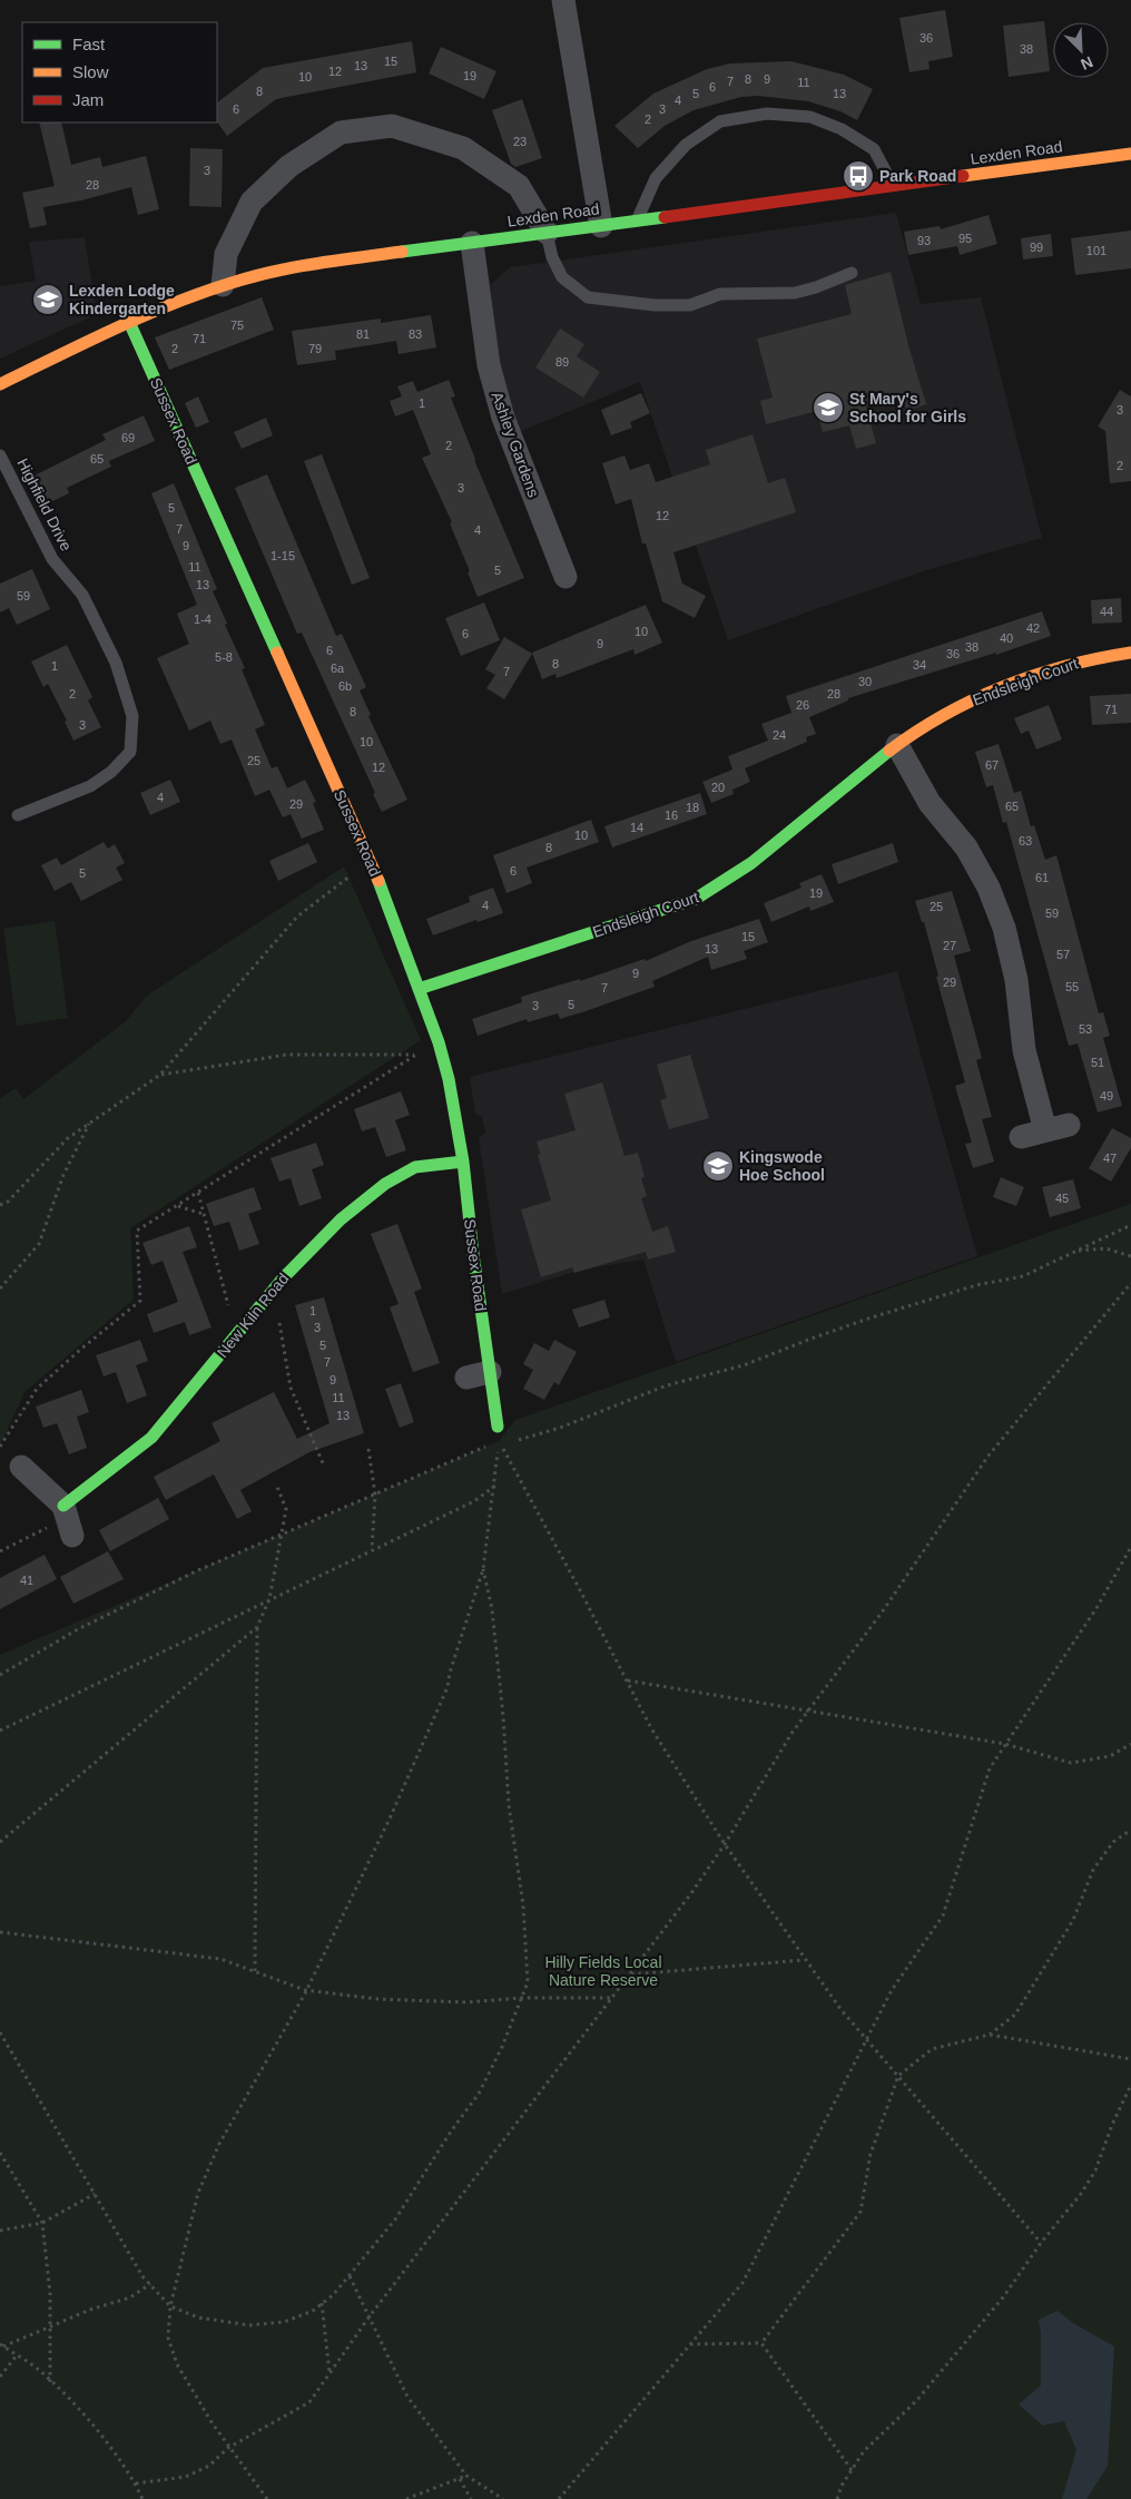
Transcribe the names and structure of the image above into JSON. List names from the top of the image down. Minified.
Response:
{"streets":{"street":["Lexden Road","Sussex Road","Ashley Gardens","Endsleigh Court","New Kiln Road"],"lane":["Highfield Drive"]},"crossings":[["Lexden Road","Sussex Road"],["Lexden Road","Ashley Gardens"],["Sussex Road","Endsleigh Court"],["Sussex Road","New Kiln Road"]],"parks":["Hilly Fields Local Nature Reserve"],"places":{"bus stop":["Park Road"],"school or university":["Lexden Lodge Kindergarten","St Mary's School for Girls","Kingswode Hoe School"]},"house_numbers":["36","38","15","13","12","19","10","8","9","7","11","6","8","5","13","4","6","3","2","23","3","28","95","93","99","101","75","81","83","71","2","79","89","1","3","69","2","65","2","3","5","12","7","4","9","1-15","11","5","13","59","44","1-4","42","10","6","40","9","38","6","36","5-8","8","34","1","6a","7","30","6b","2","28","26","71","8","3","24","10","25","67","12","20","4","29","65","18","16","14","10","63","8","6","5","61","19","4","25","59","15","27","13","57","9","29","55","7","5","3","53","51","49","47","45","1","3","5","7","9","11","13","41"],"legend":["Fast","Slow","Jam"],"north":"bottom right"}
